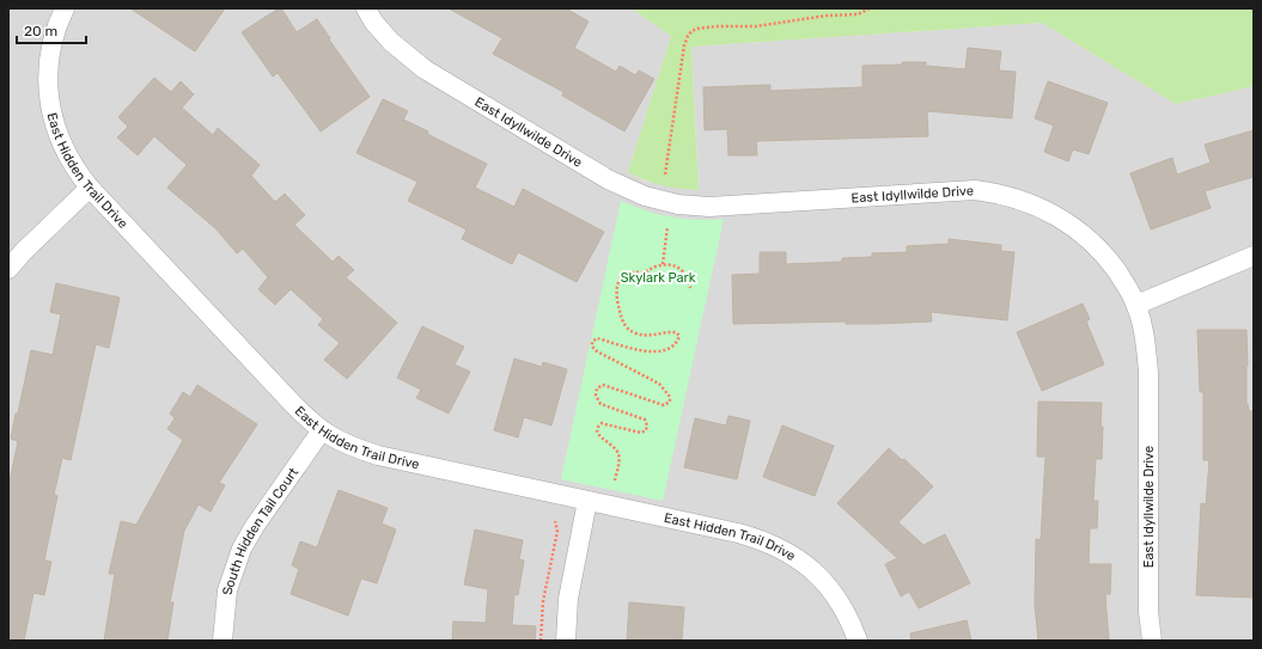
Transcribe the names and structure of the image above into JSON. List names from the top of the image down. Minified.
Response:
{"streets":{"street":["East Idyllwilde Drive","East Hidden Trail Drive","South Hidden Tail Court"]},"crossings":[["East Hidden Trail Drive","South Hidden Tail Court"]],"parks":["Skylark Park"],"scale_bar":"20 m"}
